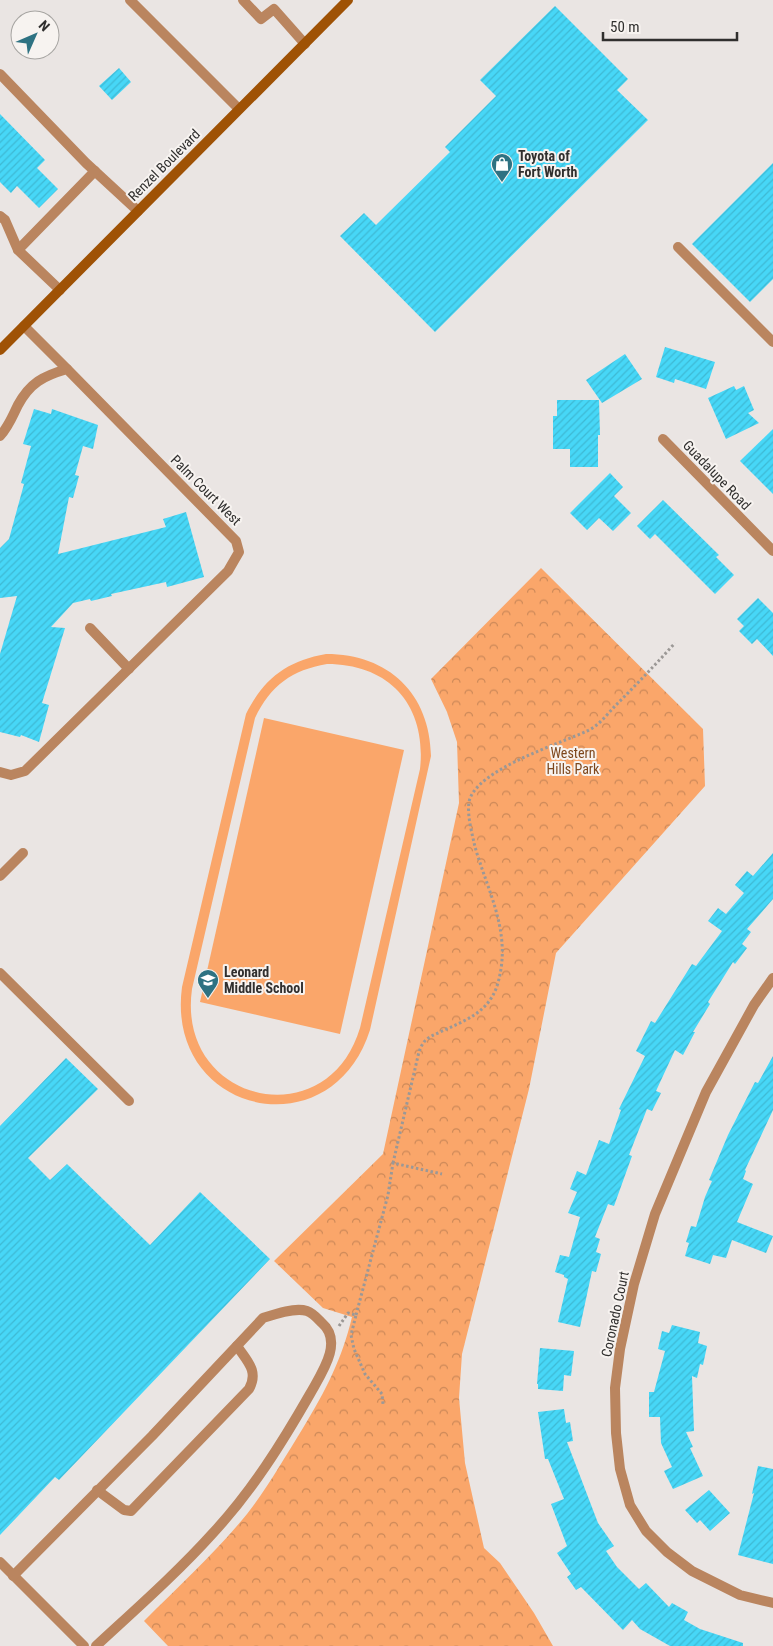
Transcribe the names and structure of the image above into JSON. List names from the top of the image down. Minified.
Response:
{"streets":{"street":["Renzel Boulevard","Guadalupe Road","Palm Court West","Coronado Court"]},"crossings":[["Renzel Boulevard","Palm Court West"]],"parks":["Western Hills Park"],"places":{"shop":["Toyota of Fort Worth"],"school or university":["Leonard Middle School"]},"scale_bar":"50 m","north":"top right"}
